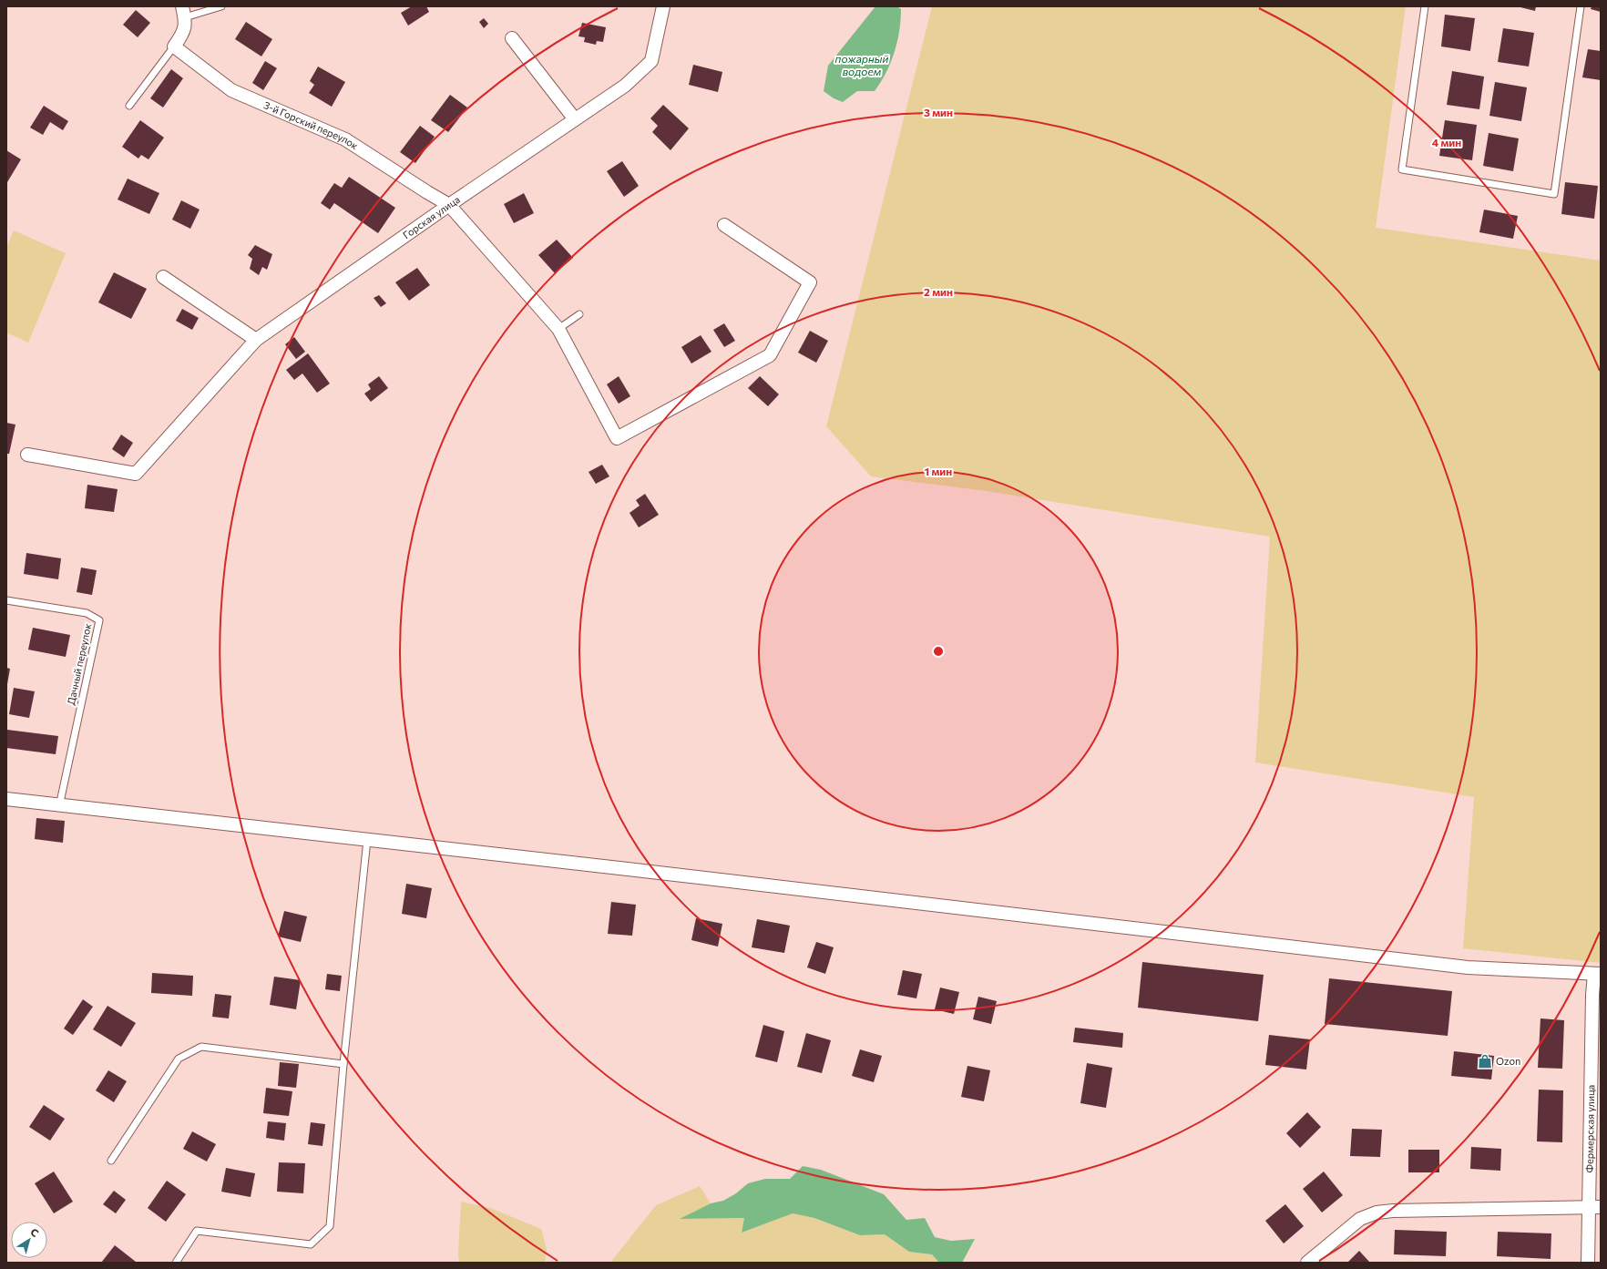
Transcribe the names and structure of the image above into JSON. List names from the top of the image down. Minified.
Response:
{"streets":{"street":["3-й Горский переулок","Горская улица","Фермерская улица"],"lane":["Дачный переулок"]},"crossings":[["3-й Горский переулок","Горская улица"]],"water":["пожарный водоем"],"places":{"shop":["Ozon"]},"north":"top right","rings":["3 мин","4 мин","2 мин","1 мин"]}
